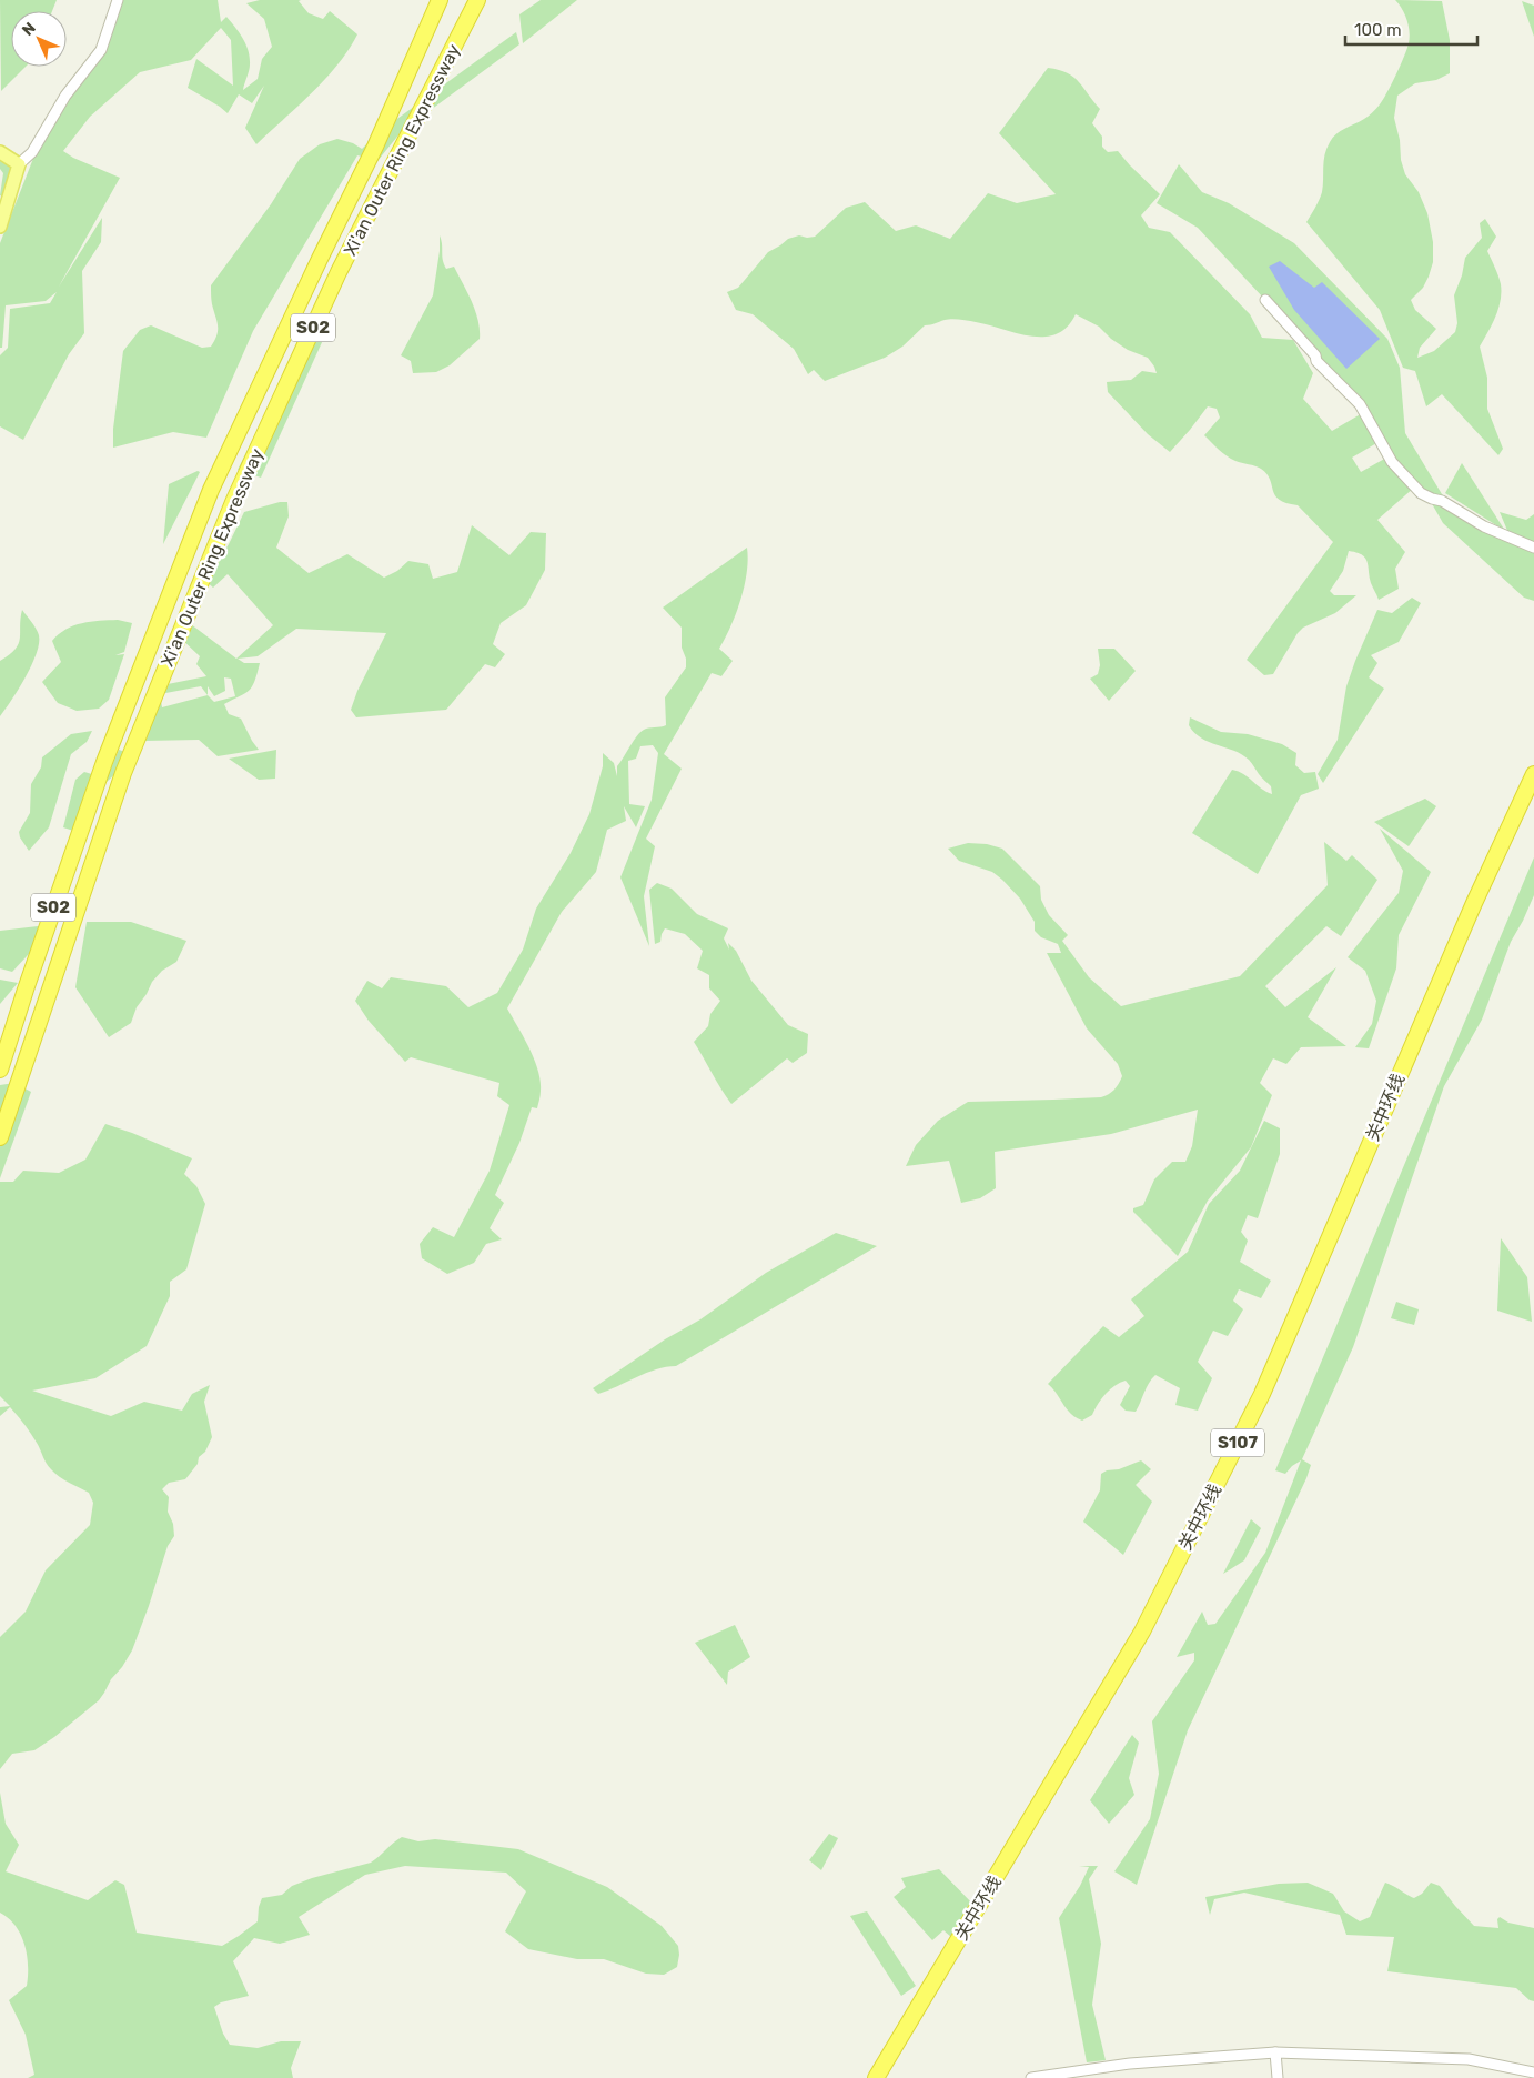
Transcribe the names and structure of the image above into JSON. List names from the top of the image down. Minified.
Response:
{"streets":{"highway":["Xi'an Outer Ring Expressway","S02","关中环线","S107"]},"scale_bar":"100 m","north":"top left"}
